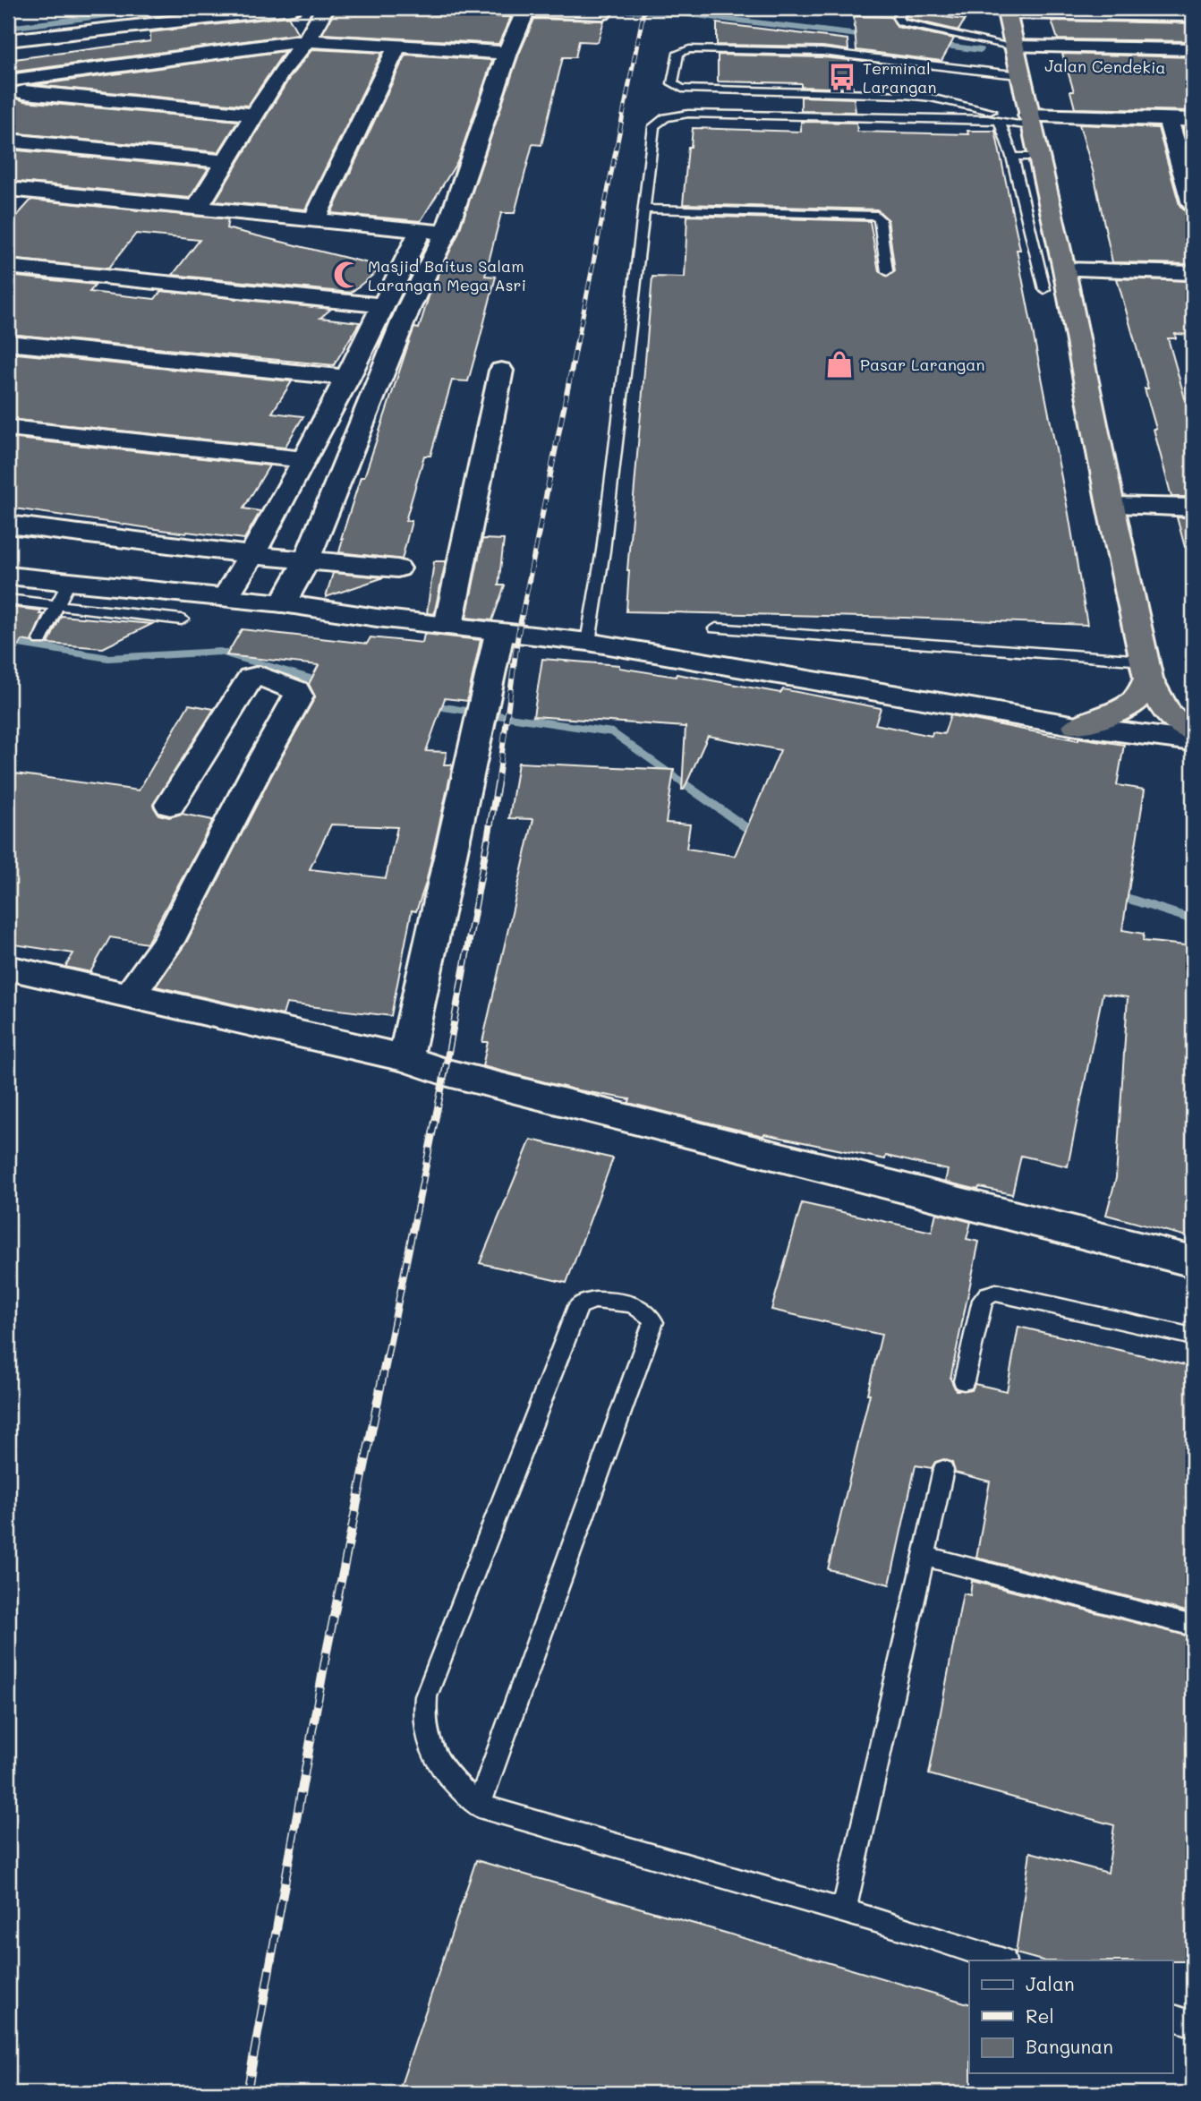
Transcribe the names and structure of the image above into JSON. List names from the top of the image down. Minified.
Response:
{"streets":{"street":["Jalan Cendekia"]},"places":{"bus stop":["Terminal Larangan"],"mosque":["Masjid Baitus Salam Larangan Mega Asri"],"shop":["Pasar Larangan"]},"legend":["Jalan","Rel","Bangunan"]}
